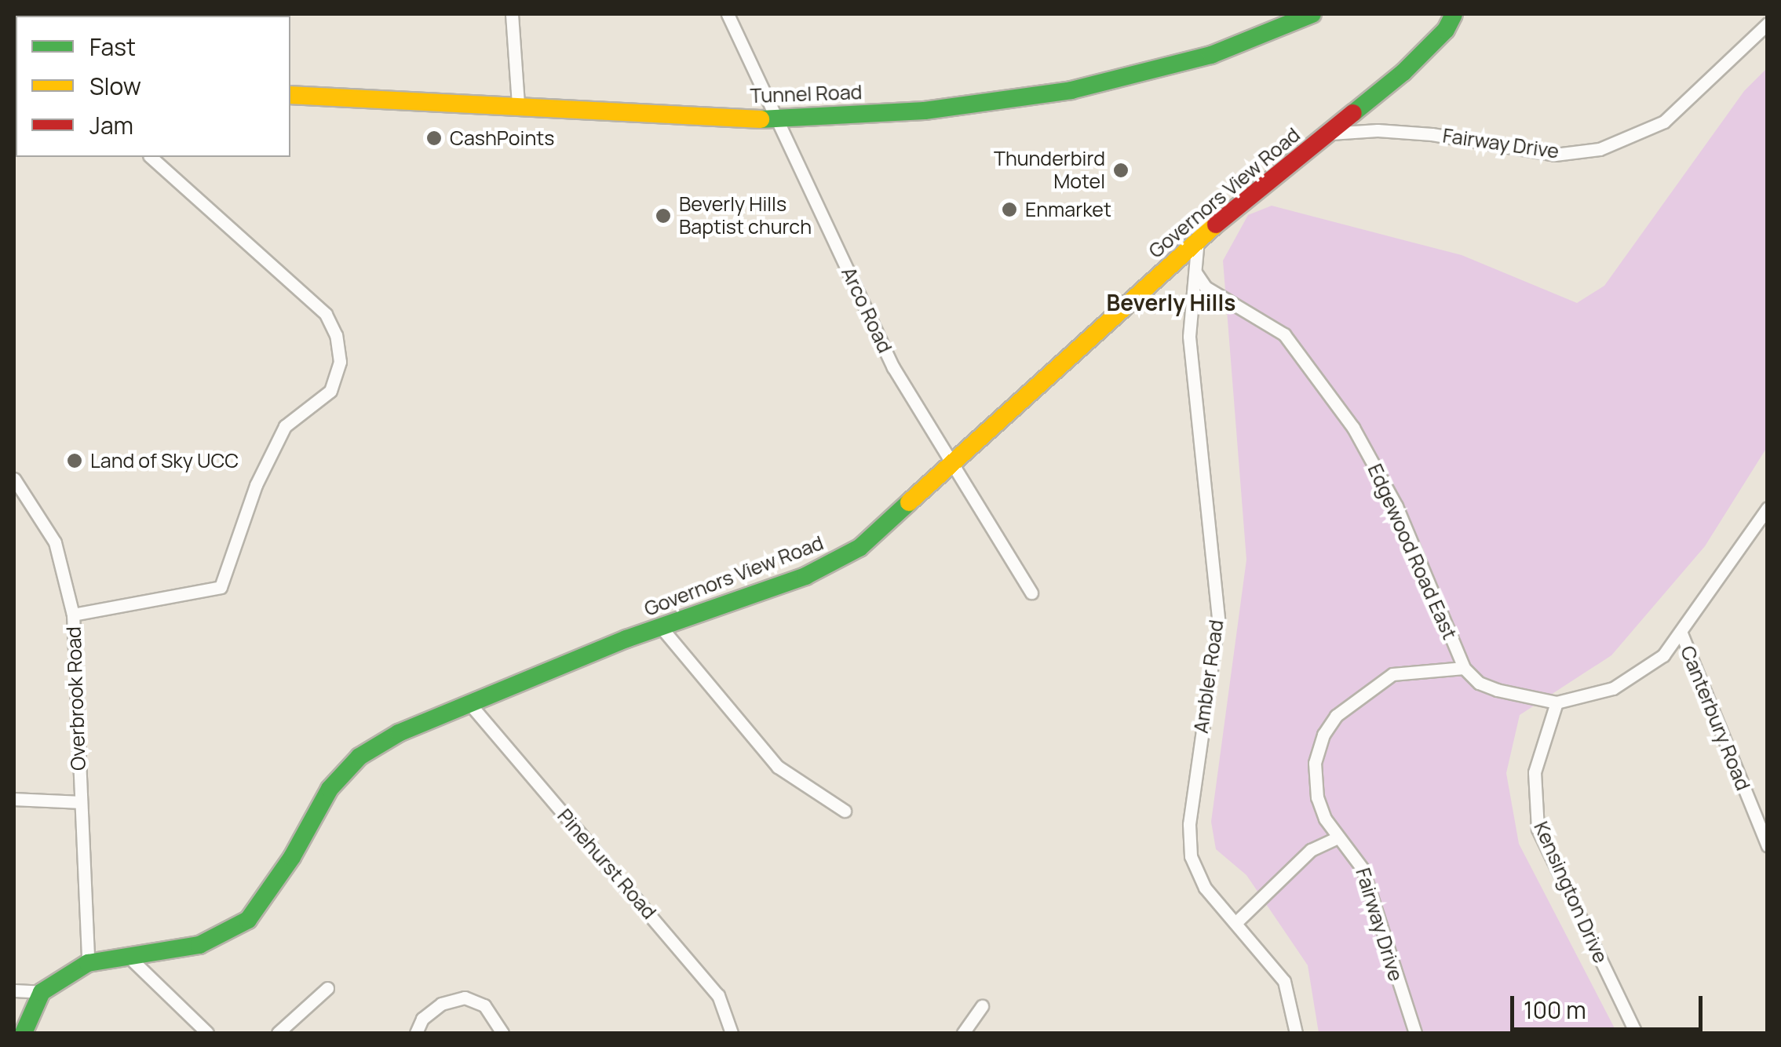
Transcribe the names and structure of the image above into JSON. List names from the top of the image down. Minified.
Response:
{"streets":{"street":["Tunnel Road","Fairway Drive","Governors View Road","Arco Road","Edgewood Road East","Ambler Road","Overbrook Road","Canterbury Road","Pinehurst Road","Kensington Drive"]},"crossings":[["Tunnel Road","Arco Road"],["Fairway Drive","Governors View Road"],["Fairway Drive","Edgewood Road East"],["Governors View Road","Arco Road"],["Governors View Road","Ambler Road"],["Governors View Road","Overbrook Road"],["Governors View Road","Pinehurst Road"],["Edgewood Road East","Ambler Road"]],"districts":["Beverly Hills"],"places":["CashPoints","Thunderbird Motel","Enmarket","Beverly Hills Baptist church","Land of Sky UCC"],"legend":["Fast","Slow","Jam"],"scale_bar":"100 m"}
